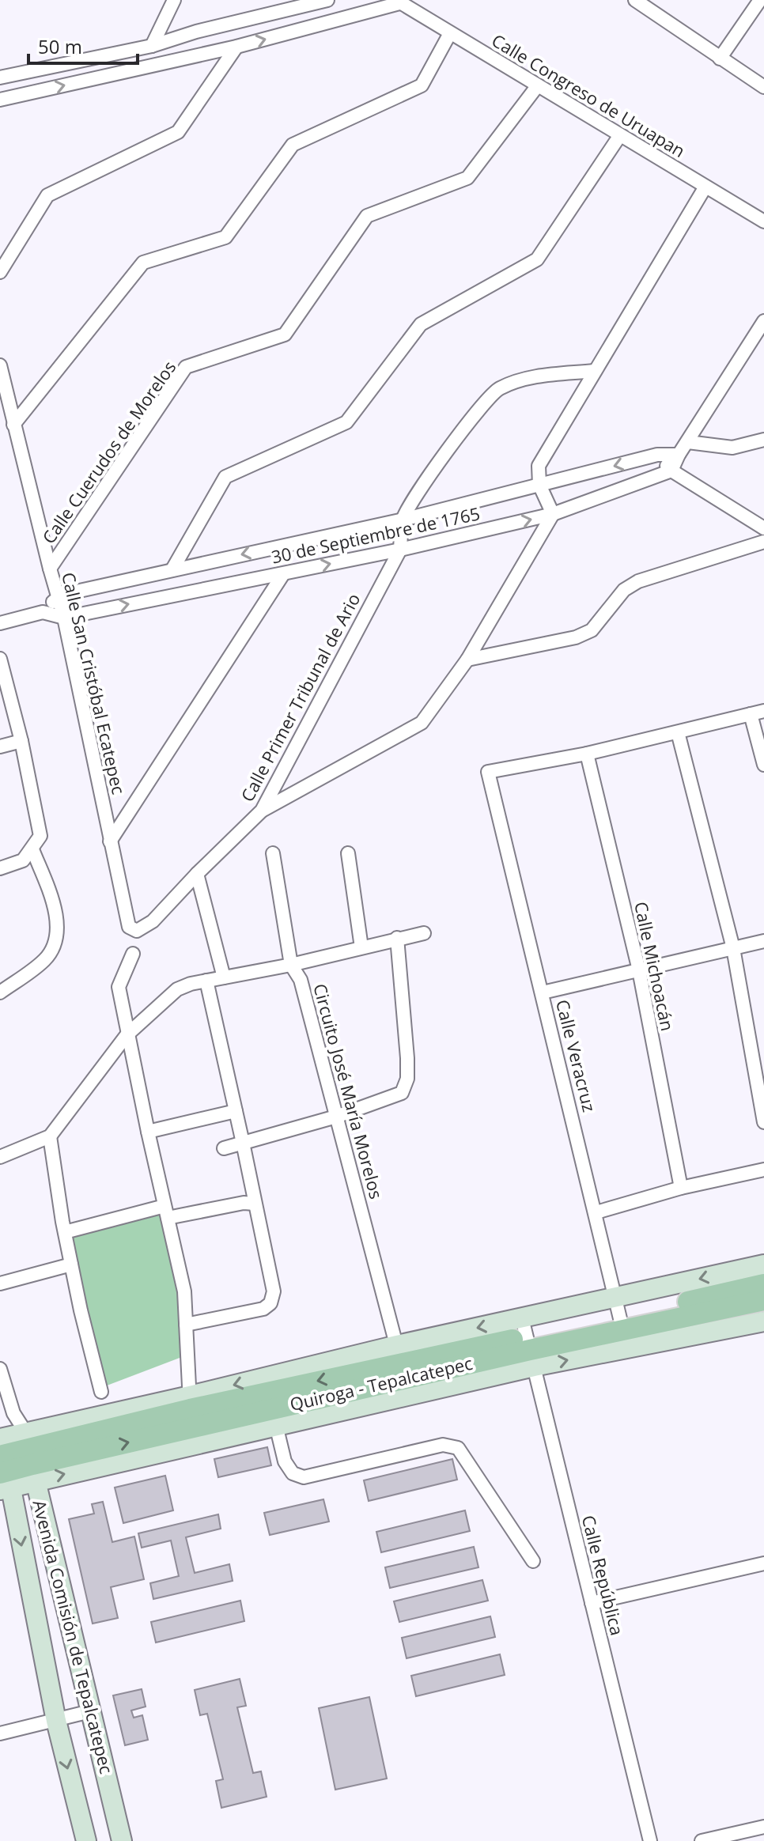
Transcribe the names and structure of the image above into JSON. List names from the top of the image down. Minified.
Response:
{"streets":{"main road":["Quiroga - Tepalcatepec"],"street":["Calle Congreso de Uruapan","Calle Cuerudos de Morelos","30 de Septiembre de 1765","Calle San Cristóbal Ecatepec","Calle Primer Tribunal de Ario","Calle Michoacán","Calle Veracruz","Circuito José María Morelos","Calle República","Avenida Comisión de Tepalcatepec"]},"crossings":[["Calle Congreso de Uruapan","Calle Cuerudos de Morelos"],["Calle Cuerudos de Morelos","Calle San Cristóbal Ecatepec"],["30 de Septiembre de 1765","Calle San Cristóbal Ecatepec"],["30 de Septiembre de 1765","Calle Primer Tribunal de Ario"],["Calle San Cristóbal Ecatepec","Calle Primer Tribunal de Ario"],["Calle Michoacán","Calle Veracruz"],["Calle Veracruz","Quiroga - Tepalcatepec"],["Circuito José María Morelos","Quiroga - Tepalcatepec"],["Quiroga - Tepalcatepec","Calle República"],["Quiroga - Tepalcatepec","Avenida Comisión de Tepalcatepec"]],"scale_bar":"50 m"}
